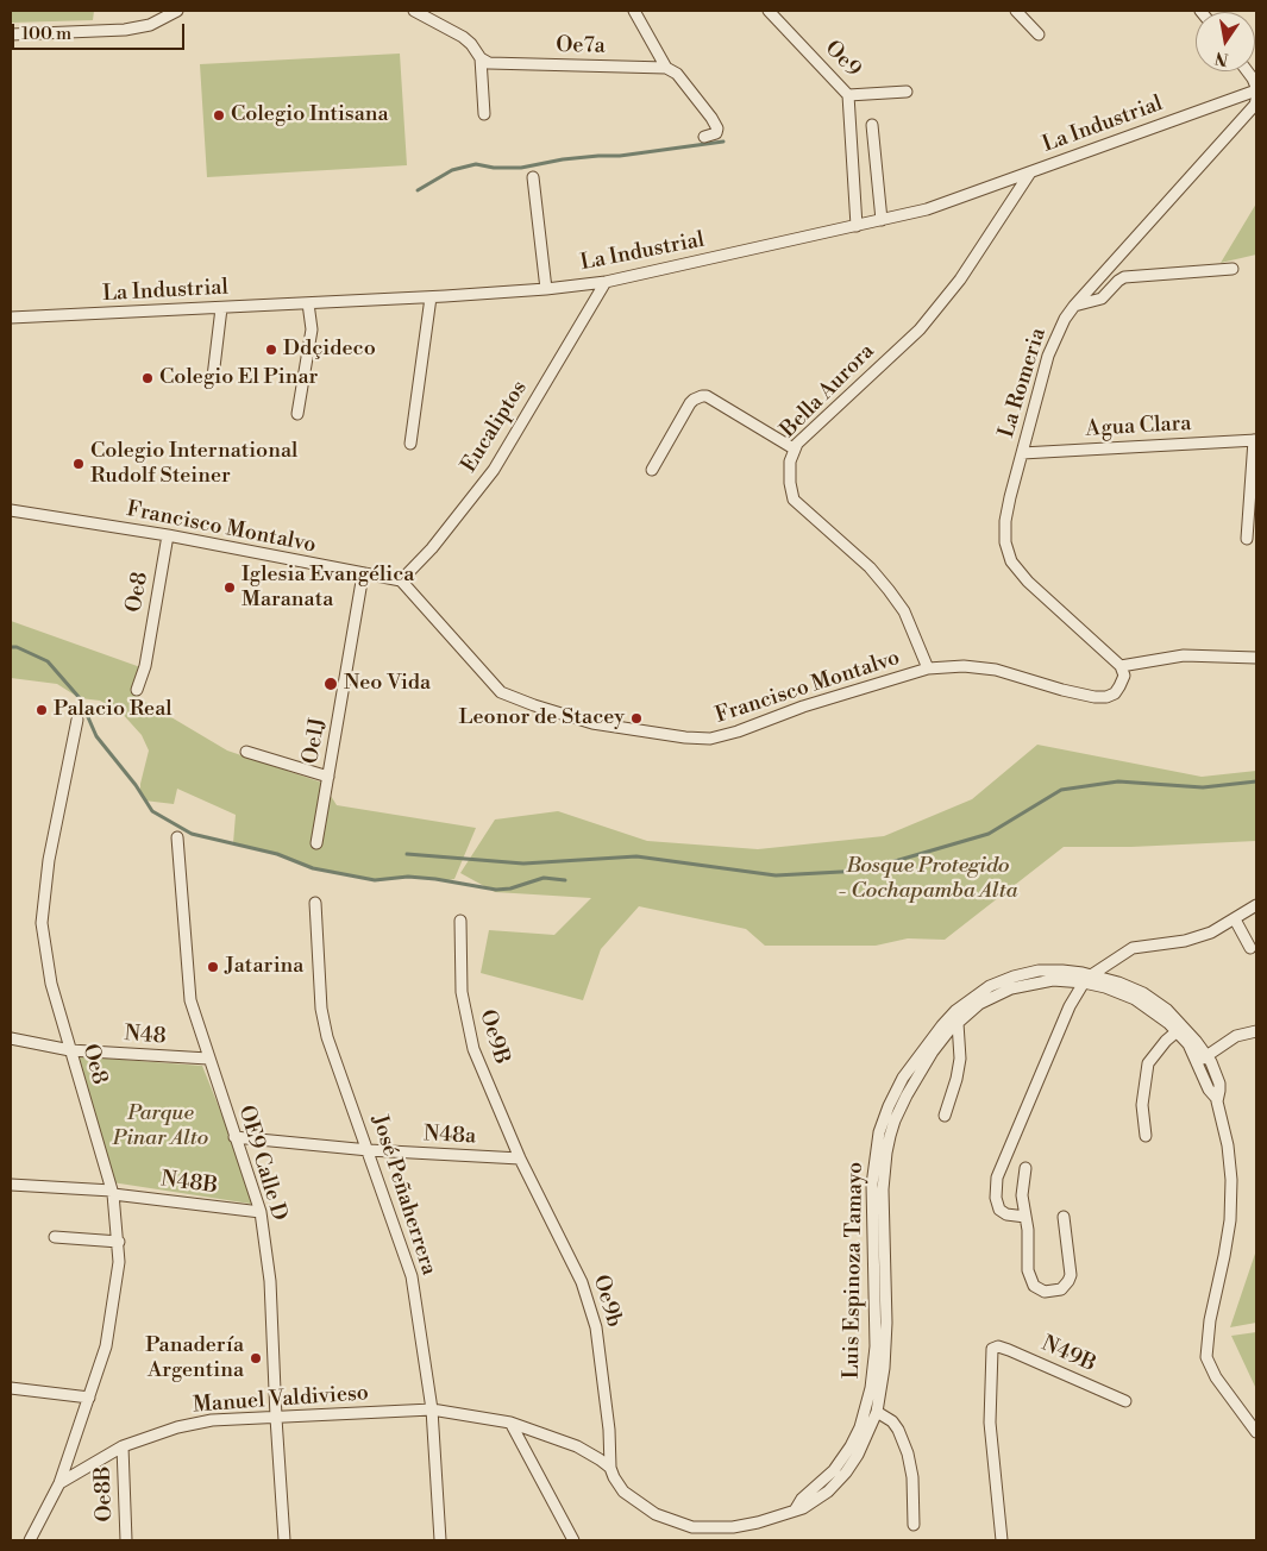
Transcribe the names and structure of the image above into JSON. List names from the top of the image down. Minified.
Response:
{"streets":{"street":["Oe7a","Oe9","La Industrial","La Romeria","Bella Aurora","Eucaliptos","Agua Clara","Francisco Montalvo","Oe8","Oe1J","N48","Oe9B","N48a","OE9 Calle D","N48B","José Peñaherrera","Luis Espinoza Tamayo","Oe9b","N49B","Manuel Valdivieso","Oe8B"]},"crossings":[["La Industrial","Bella Aurora"],["La Industrial","Eucaliptos"],["La Romeria","Agua Clara"],["La Romeria","Francisco Montalvo"],["Bella Aurora","Francisco Montalvo"],["Eucaliptos","Francisco Montalvo"],["Francisco Montalvo","Oe8"],["Francisco Montalvo","Oe1J"],["Oe8","N48"],["Oe8","N48B"],["Oe8","Manuel Valdivieso"],["N48","OE9 Calle D"],["Oe9B","N48a"],["Oe9B","Oe9b"],["N48a","OE9 Calle D"],["N48a","José Peñaherrera"],["N48a","Oe9b"],["OE9 Calle D","N48B"],["OE9 Calle D","Manuel Valdivieso"],["José Peñaherrera","Manuel Valdivieso"],["Luis Espinoza Tamayo","Oe9b"],["Luis Espinoza Tamayo","Manuel Valdivieso"],["Oe9b","Manuel Valdivieso"],["Manuel Valdivieso","Oe8B"]],"parks":["Bosque Protegido - Cochapamba Alta","Parque Pinar Alto"],"places":["Colegio Intisana","Ddçideco","Colegio El Pinar","Colegio International Rudolf Steiner","Iglesia Evangélica Maranata","Neo Vida","Palacio Real","Leonor de Stacey","Jatarina","Panadería Argentina"],"scale_bar":"100 m","north":"bottom"}
